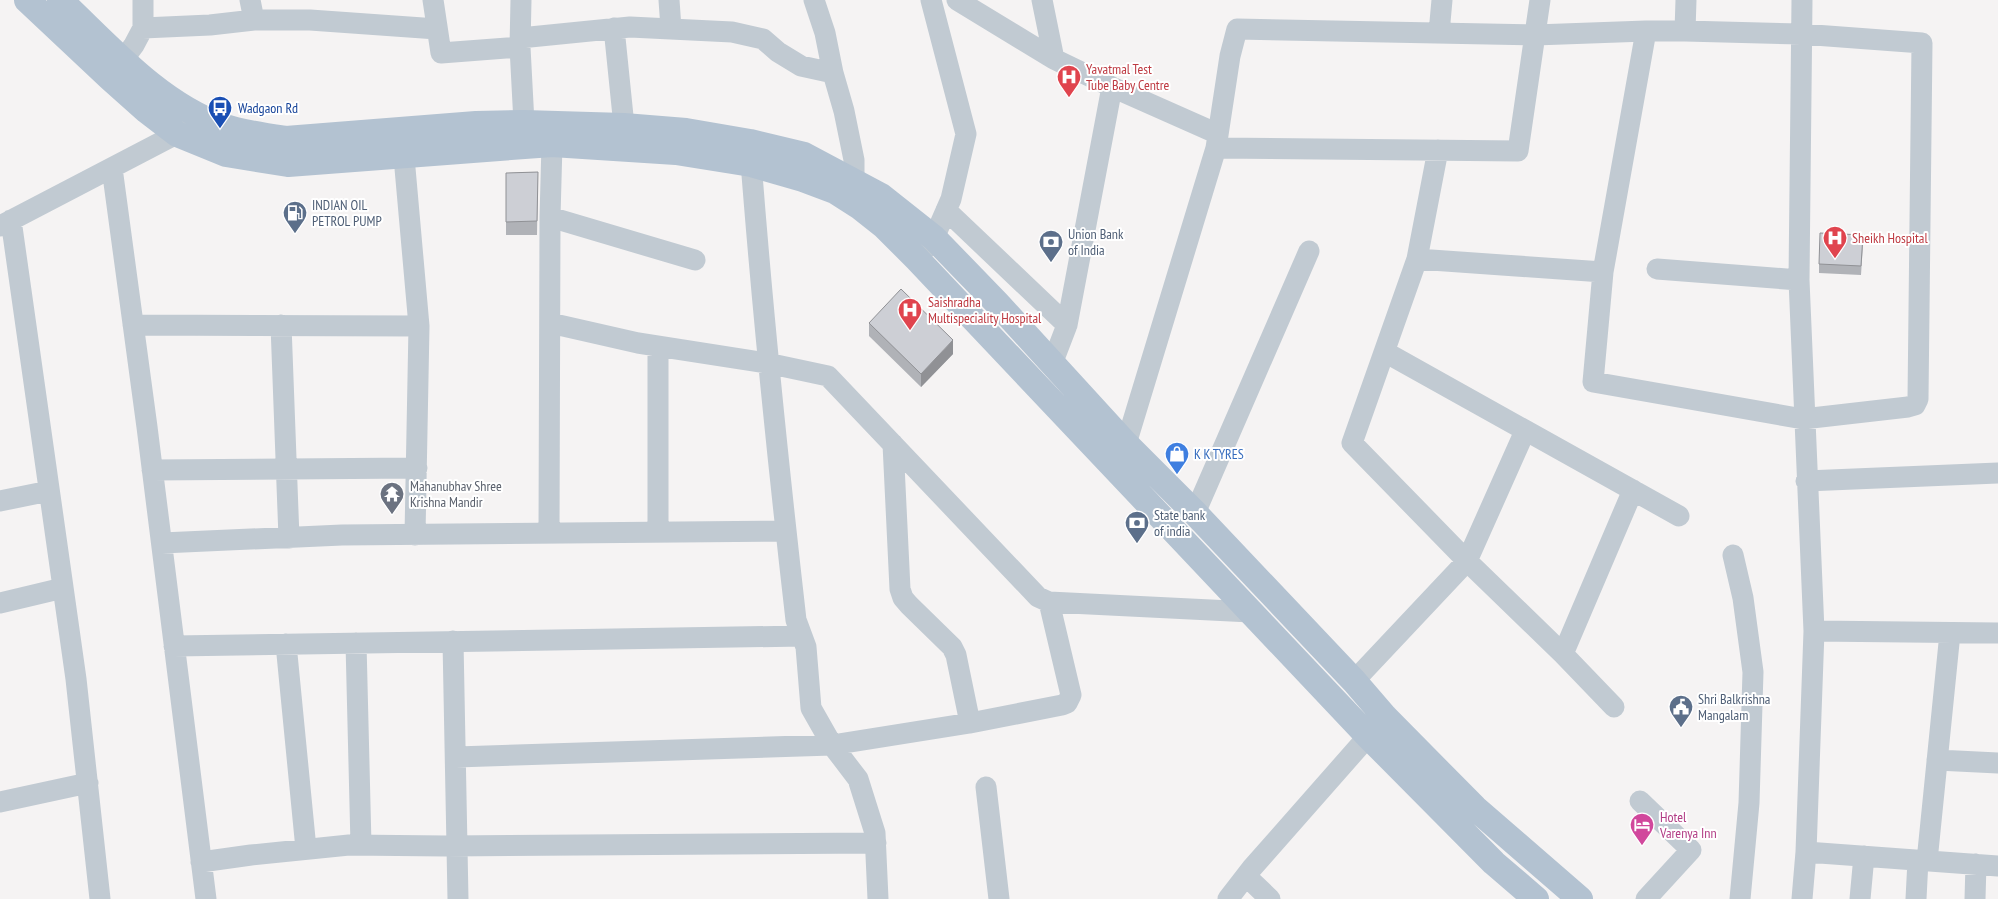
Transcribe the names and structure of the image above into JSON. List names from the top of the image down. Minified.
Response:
{"places":{"hospital":["Yavatmal Test Tube Baby Centre","Sheikh Hospital","Saishradha Multispeciality Hospital"],"bus stop":["Wadgaon Rd"],"fuel station":["INDIAN OIL PETROL PUMP"],"bank":["Union Bank of India","State bank of india"],"shop":["K K TYRES"],"temple":["Mahanubhav Shree Krishna Mandir"],"public building":["Shri Balkrishna Mangalam"],"hotel":["Hotel Varenya Inn"]}}
